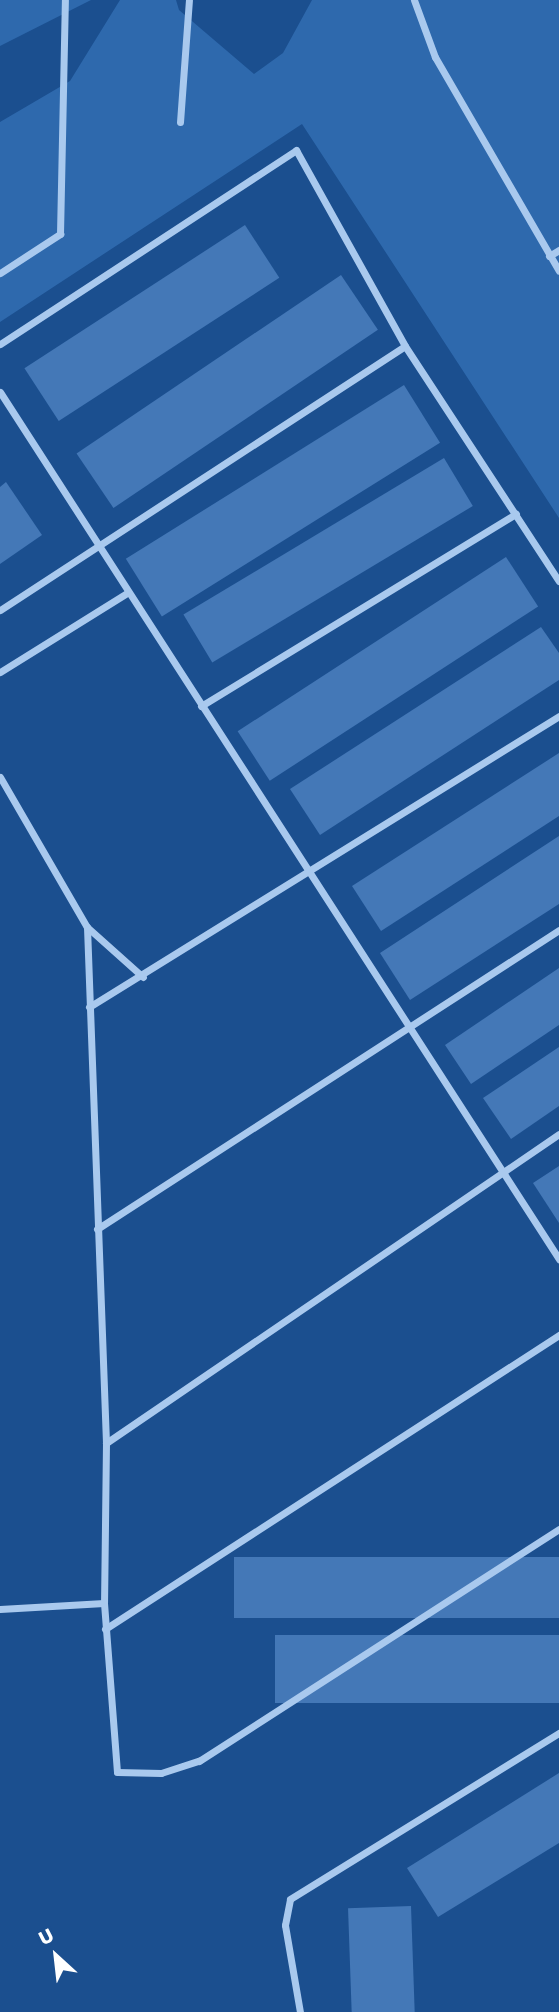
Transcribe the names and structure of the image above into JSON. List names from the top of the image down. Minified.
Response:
{"north":"top left"}
